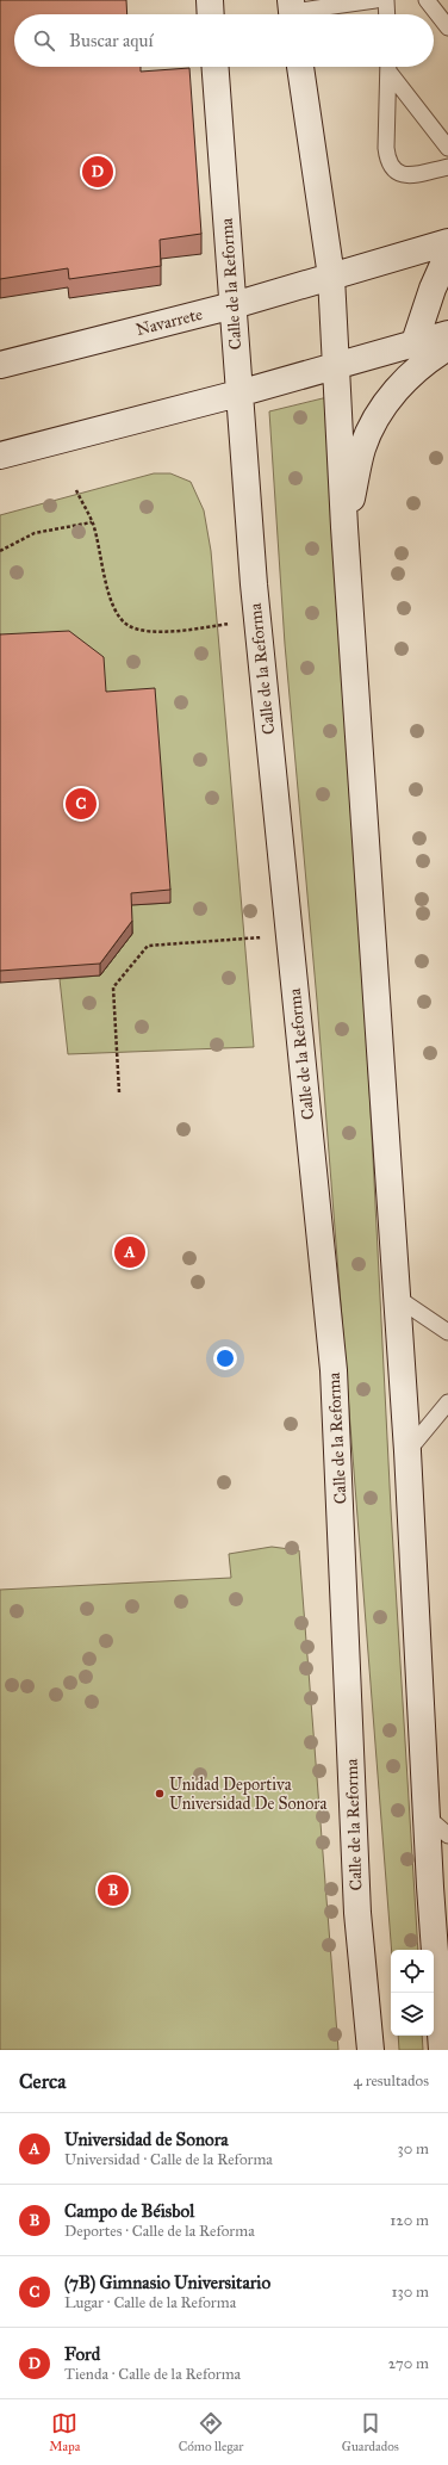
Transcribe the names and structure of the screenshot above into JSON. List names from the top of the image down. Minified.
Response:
{"streets":{"main road":["Calle de la Reforma","Navarrete"]},"crossings":[["Calle de la Reforma","Navarrete"]],"places":["Unidad Deportiva Universidad De Sonora"],"page":{"search":"Buscar aquí","pins":["D","C","A","B"],"heading":["Cerca","4 resultados"],"list":[{"mark":"A","name":"Universidad de Sonora","note":"Universidad · Calle de la Reforma","value":"30 m"},{"mark":"B","name":"Campo de Béisbol","note":"Deportes · Calle de la Reforma","value":"120 m"},{"mark":"C","name":"(7B) Gimnasio Universitario","note":"Lugar · Calle de la Reforma","value":"130 m"},{"mark":"D","name":"Ford","note":"Tienda · Calle de la Reforma","value":"270 m"}],"nav":["Mapa","Cómo llegar","Guardados"]}}
